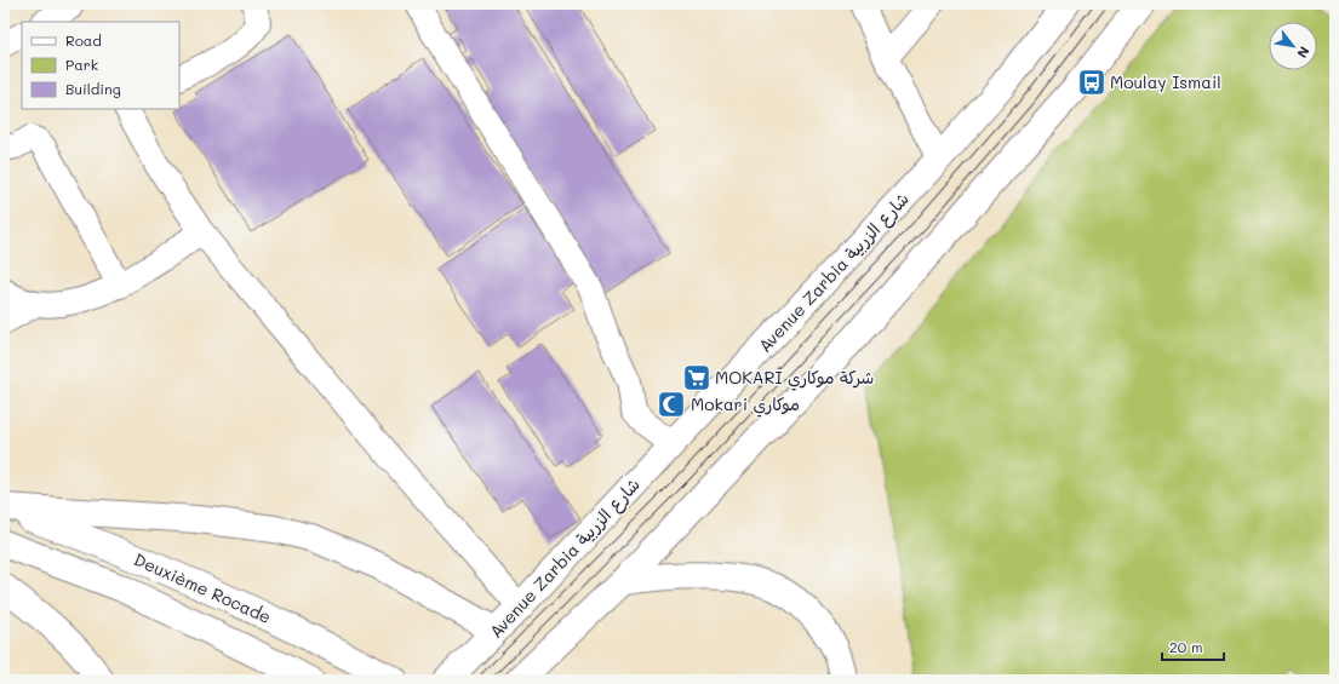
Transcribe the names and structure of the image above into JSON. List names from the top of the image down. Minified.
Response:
{"streets":{"main road":["Avenue Zarbia شارع الزربية","Deuxième Rocade"]},"places":{"bus stop":["Moulay Ismail"],"supermarket":["MOKARI شركة موكاري"],"mosque":["Mokari موكاري"]},"legend":["Road","Park","Building"],"scale_bar":"20 m","north":"bottom right"}
